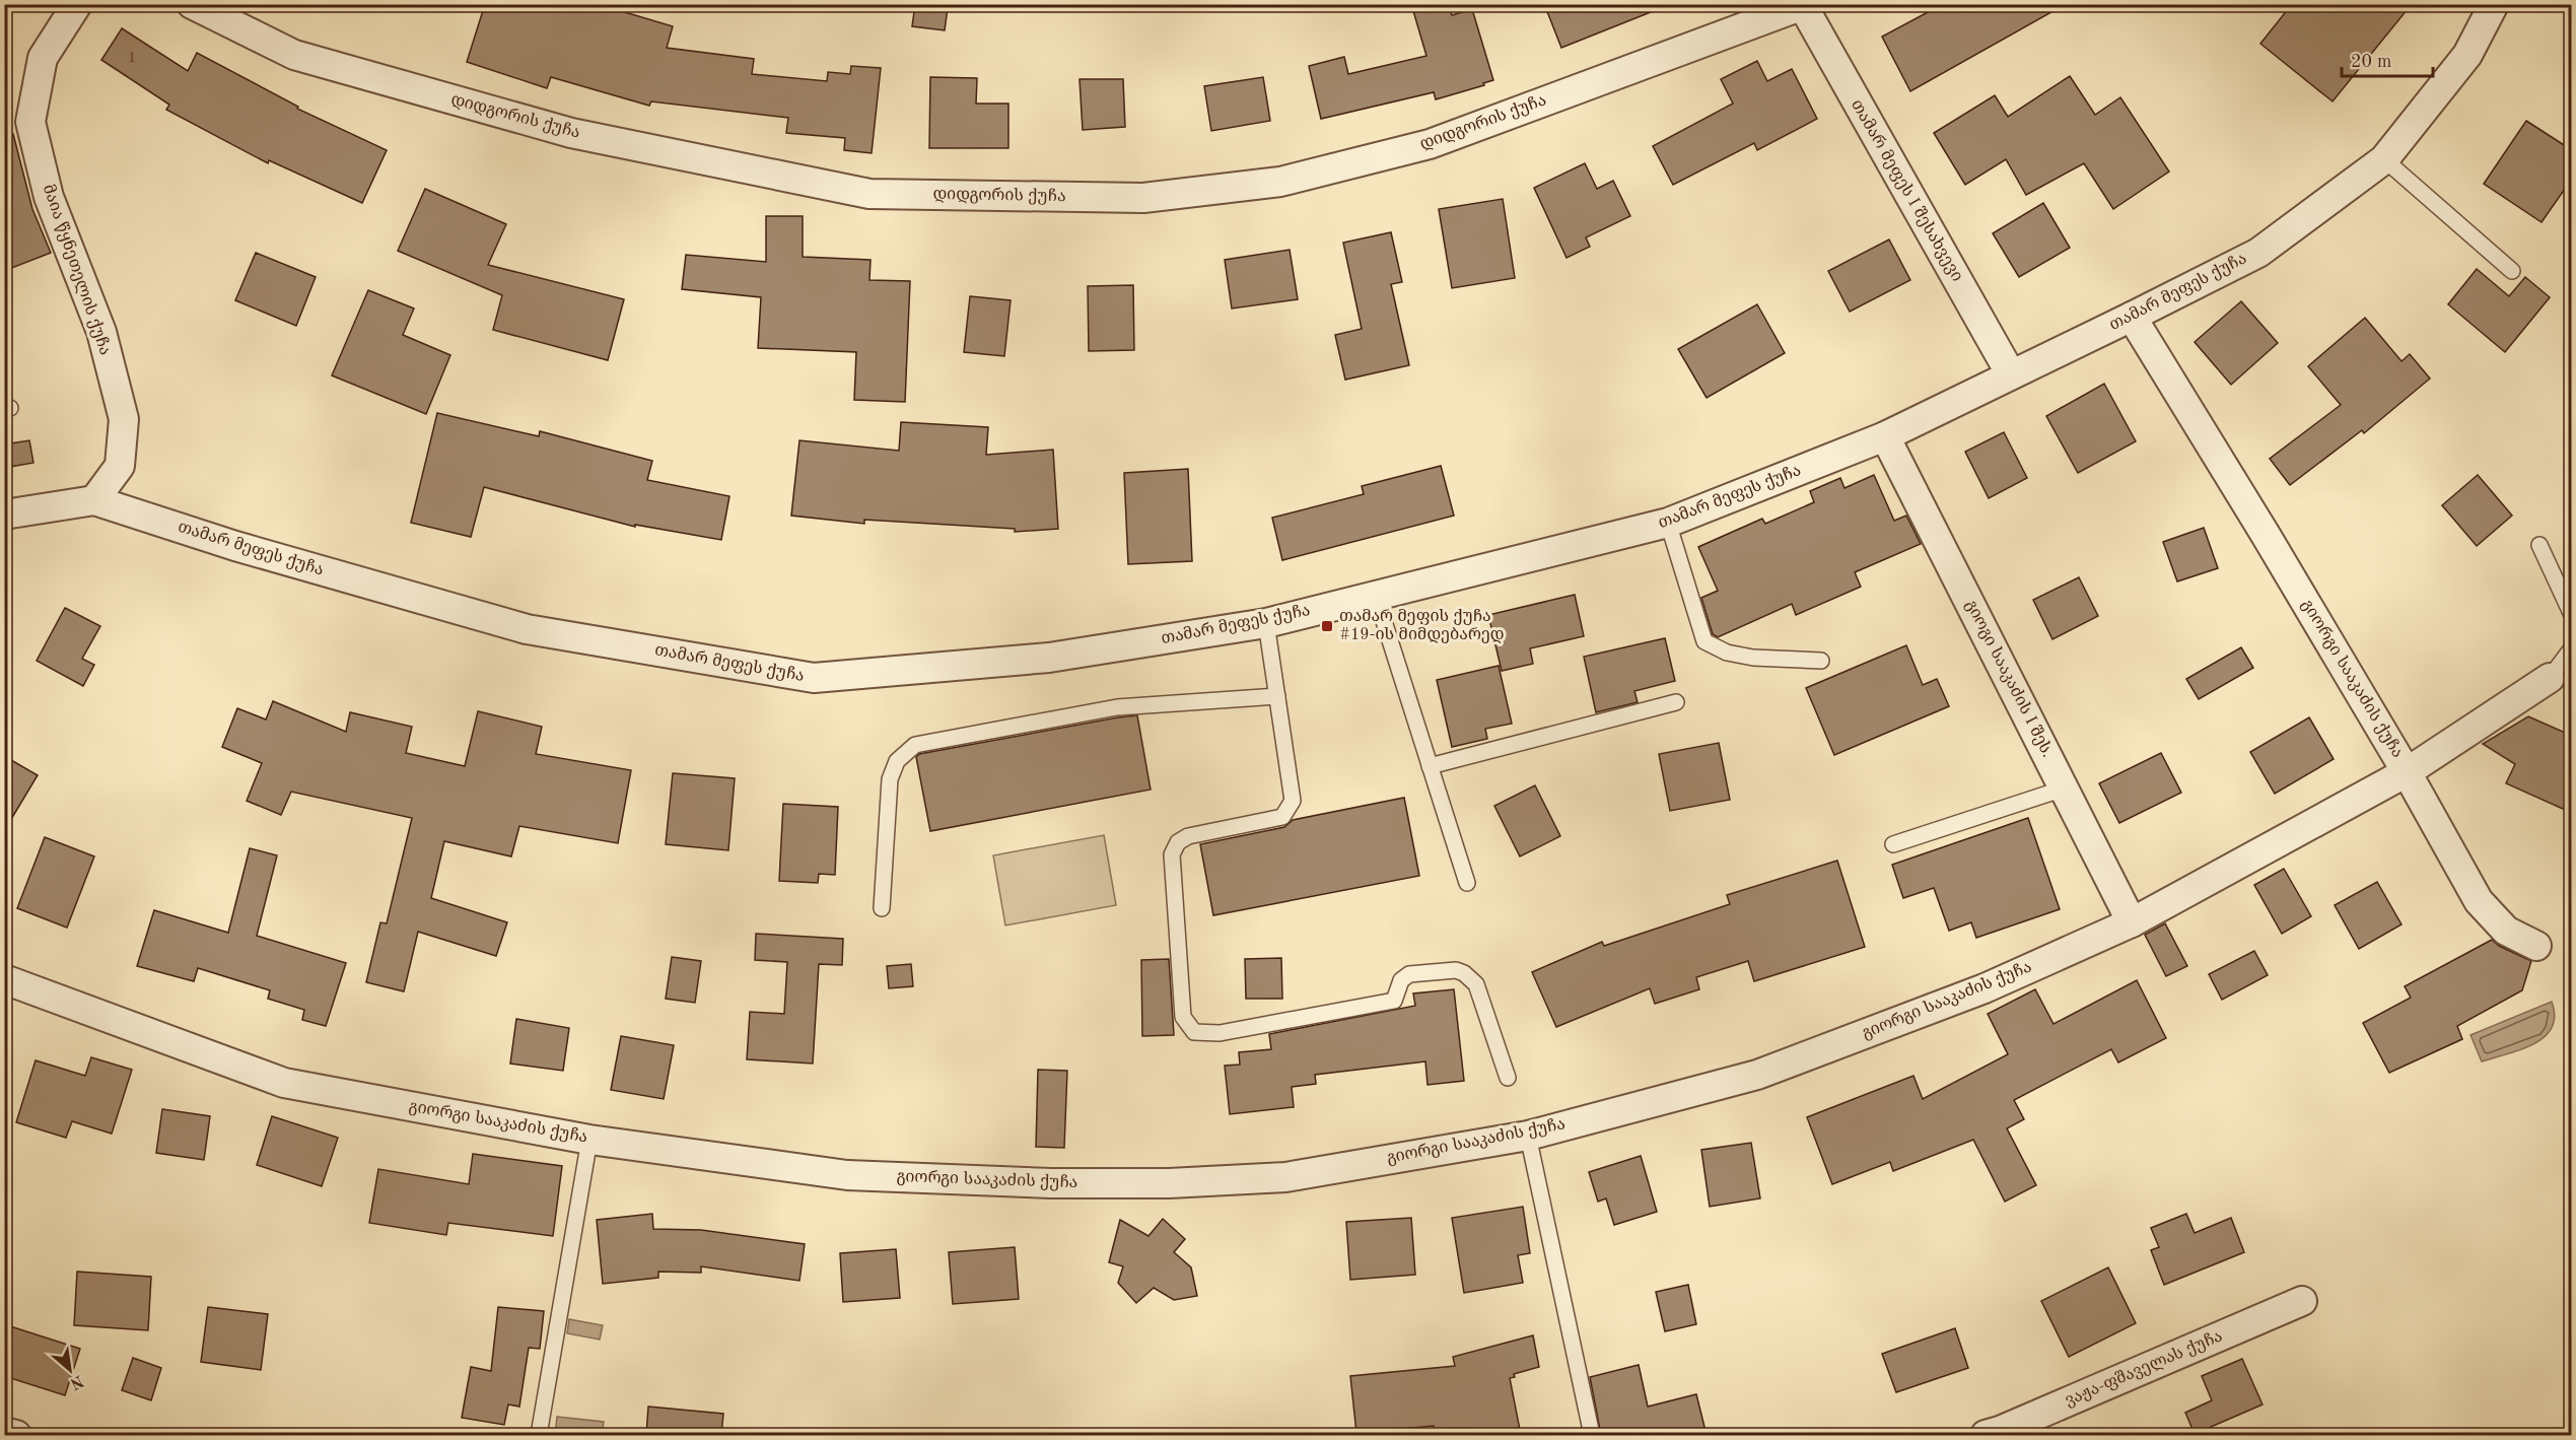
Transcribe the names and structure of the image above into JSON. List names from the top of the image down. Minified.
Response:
{"streets":{"street":["დიდგორის ქუჩა","თამარ მეფეს I შესახვევი","მაია წყნეთელის ქუჩა","თამარ მეფეს ქუჩა","გიოგი სააკაძის I შეს.","გიორგი სააკაძის ქუჩა","ვაჟა-ფშაველას ქუჩა"]},"crossings":[["დიდგორის ქუჩა","თამარ მეფეს I შესახვევი"],["თამარ მეფეს I შესახვევი","თამარ მეფეს ქუჩა"],["მაია წყნეთელის ქუჩა","თამარ მეფეს ქუჩა"],["თამარ მეფეს ქუჩა","გიოგი სააკაძის I შეს."],["თამარ მეფეს ქუჩა","გიორგი სააკაძის ქუჩა"],["გიოგი სააკაძის I შეს.","გიორგი სააკაძის ქუჩა"]],"places":{"transit":["თამარ მეფის ქუჩა #19-ის მიმდებარედ"]},"house_numbers":["1"],"scale_bar":"20 m","north":"bottom right"}
